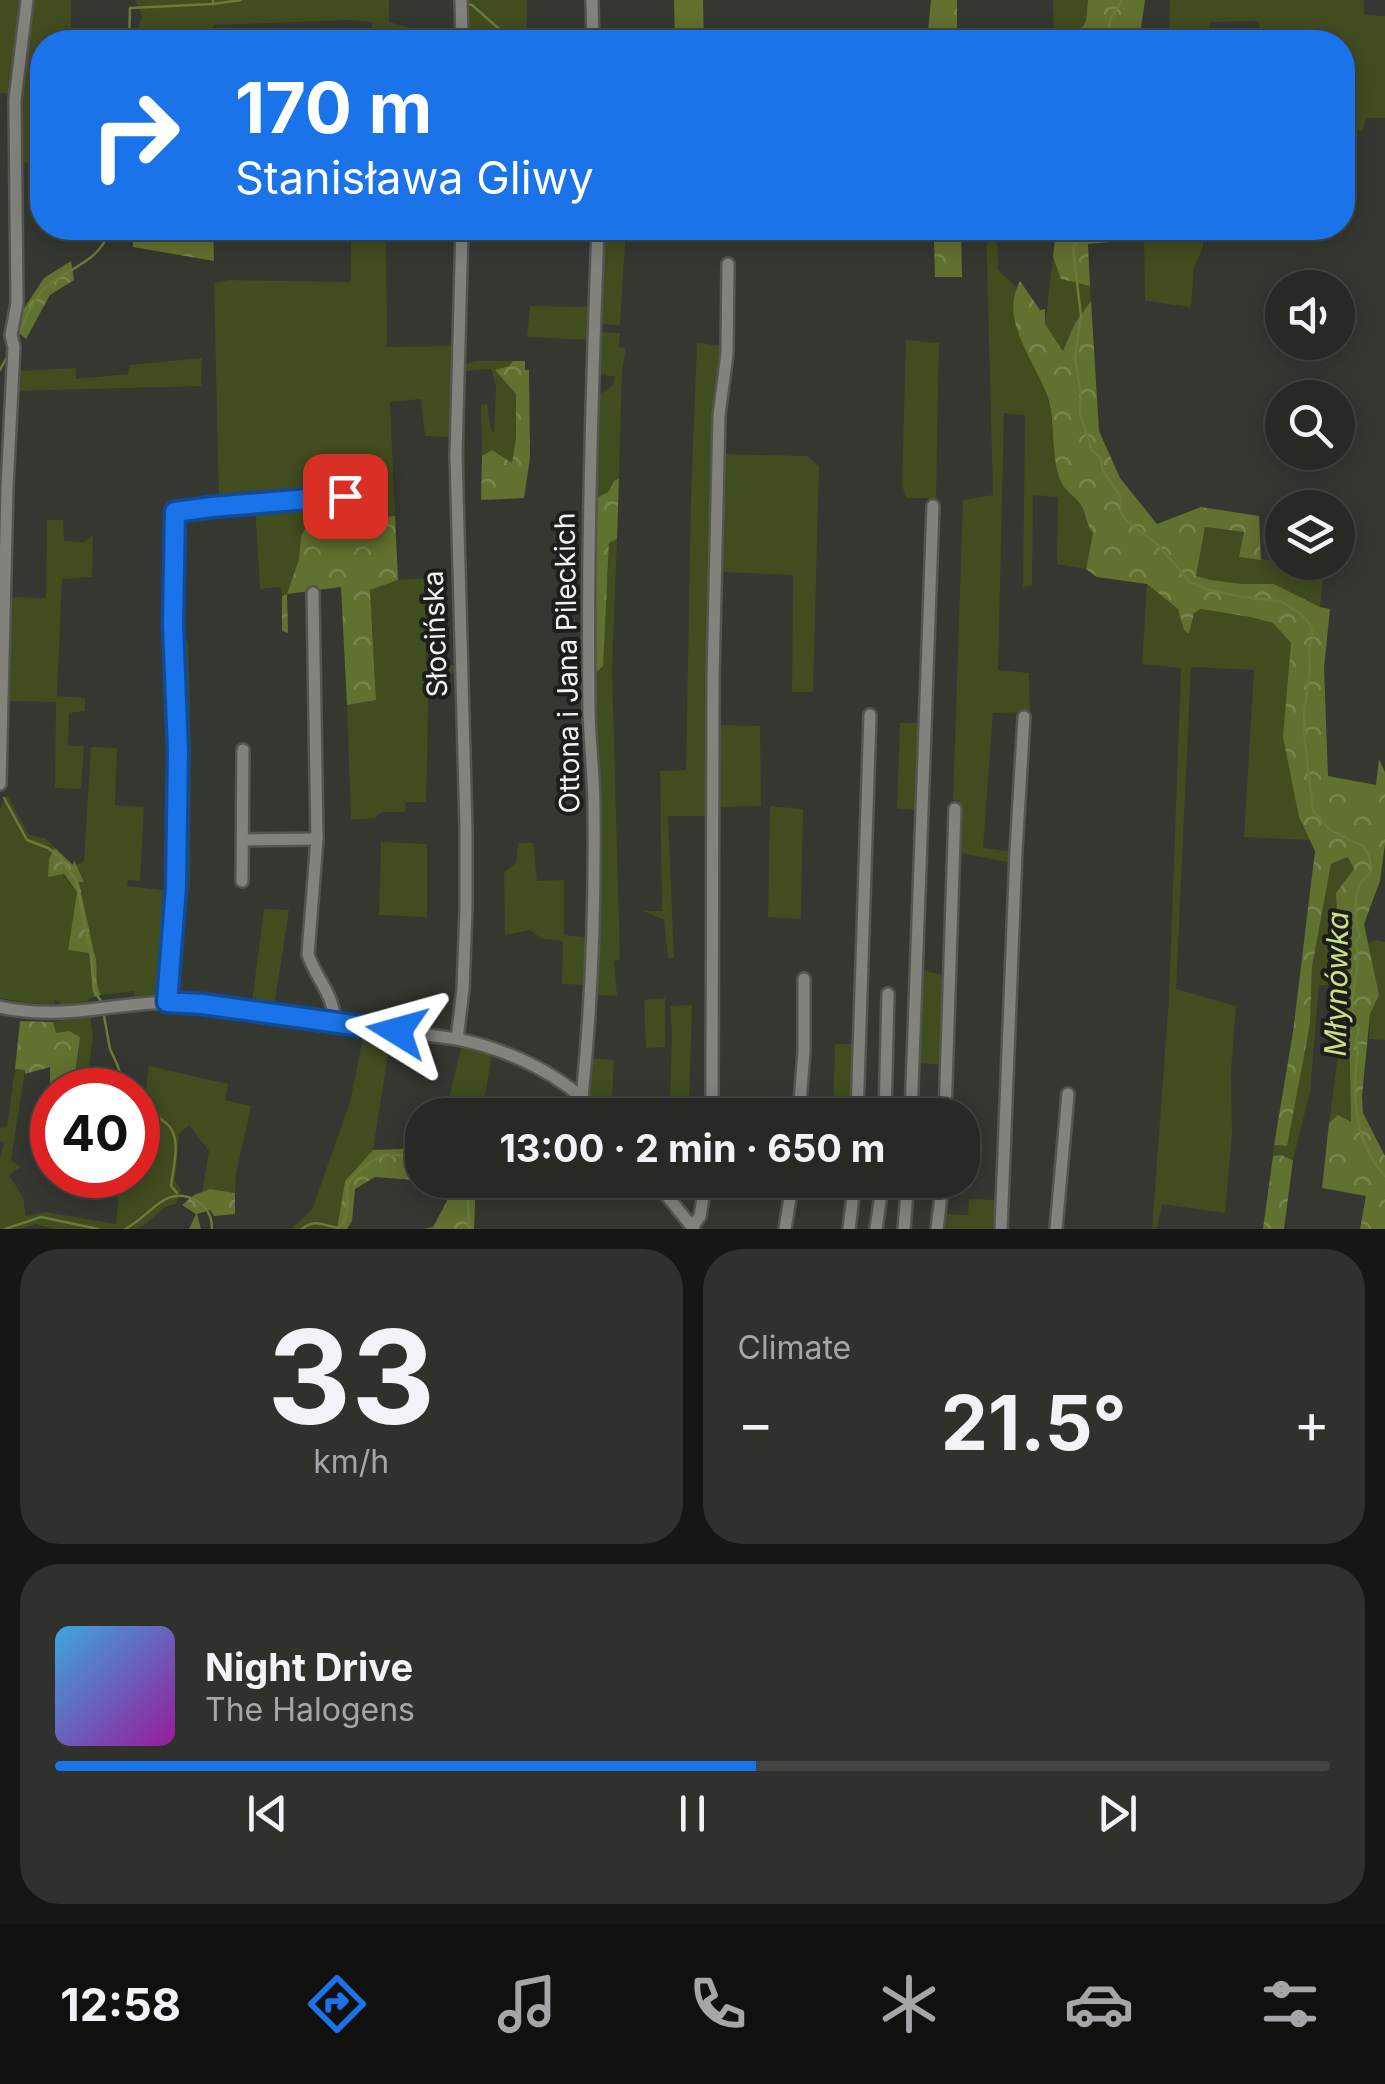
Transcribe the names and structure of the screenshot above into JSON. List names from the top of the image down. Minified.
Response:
{"streets":{"street":["Słocińska","Ottona i Jana Pileckich"]},"water":["Młynówka"],"page":{"turn":["170 m","Stanisława Gliwy"],"limit":"40","trip":"13:00 · 2 min · 650 m","tile":[["33","km/h"],"Climate"],"heat":["−","21.5°","+"],"song":["Night Drive","The Halogens"],"tabs":"12:58"}}
